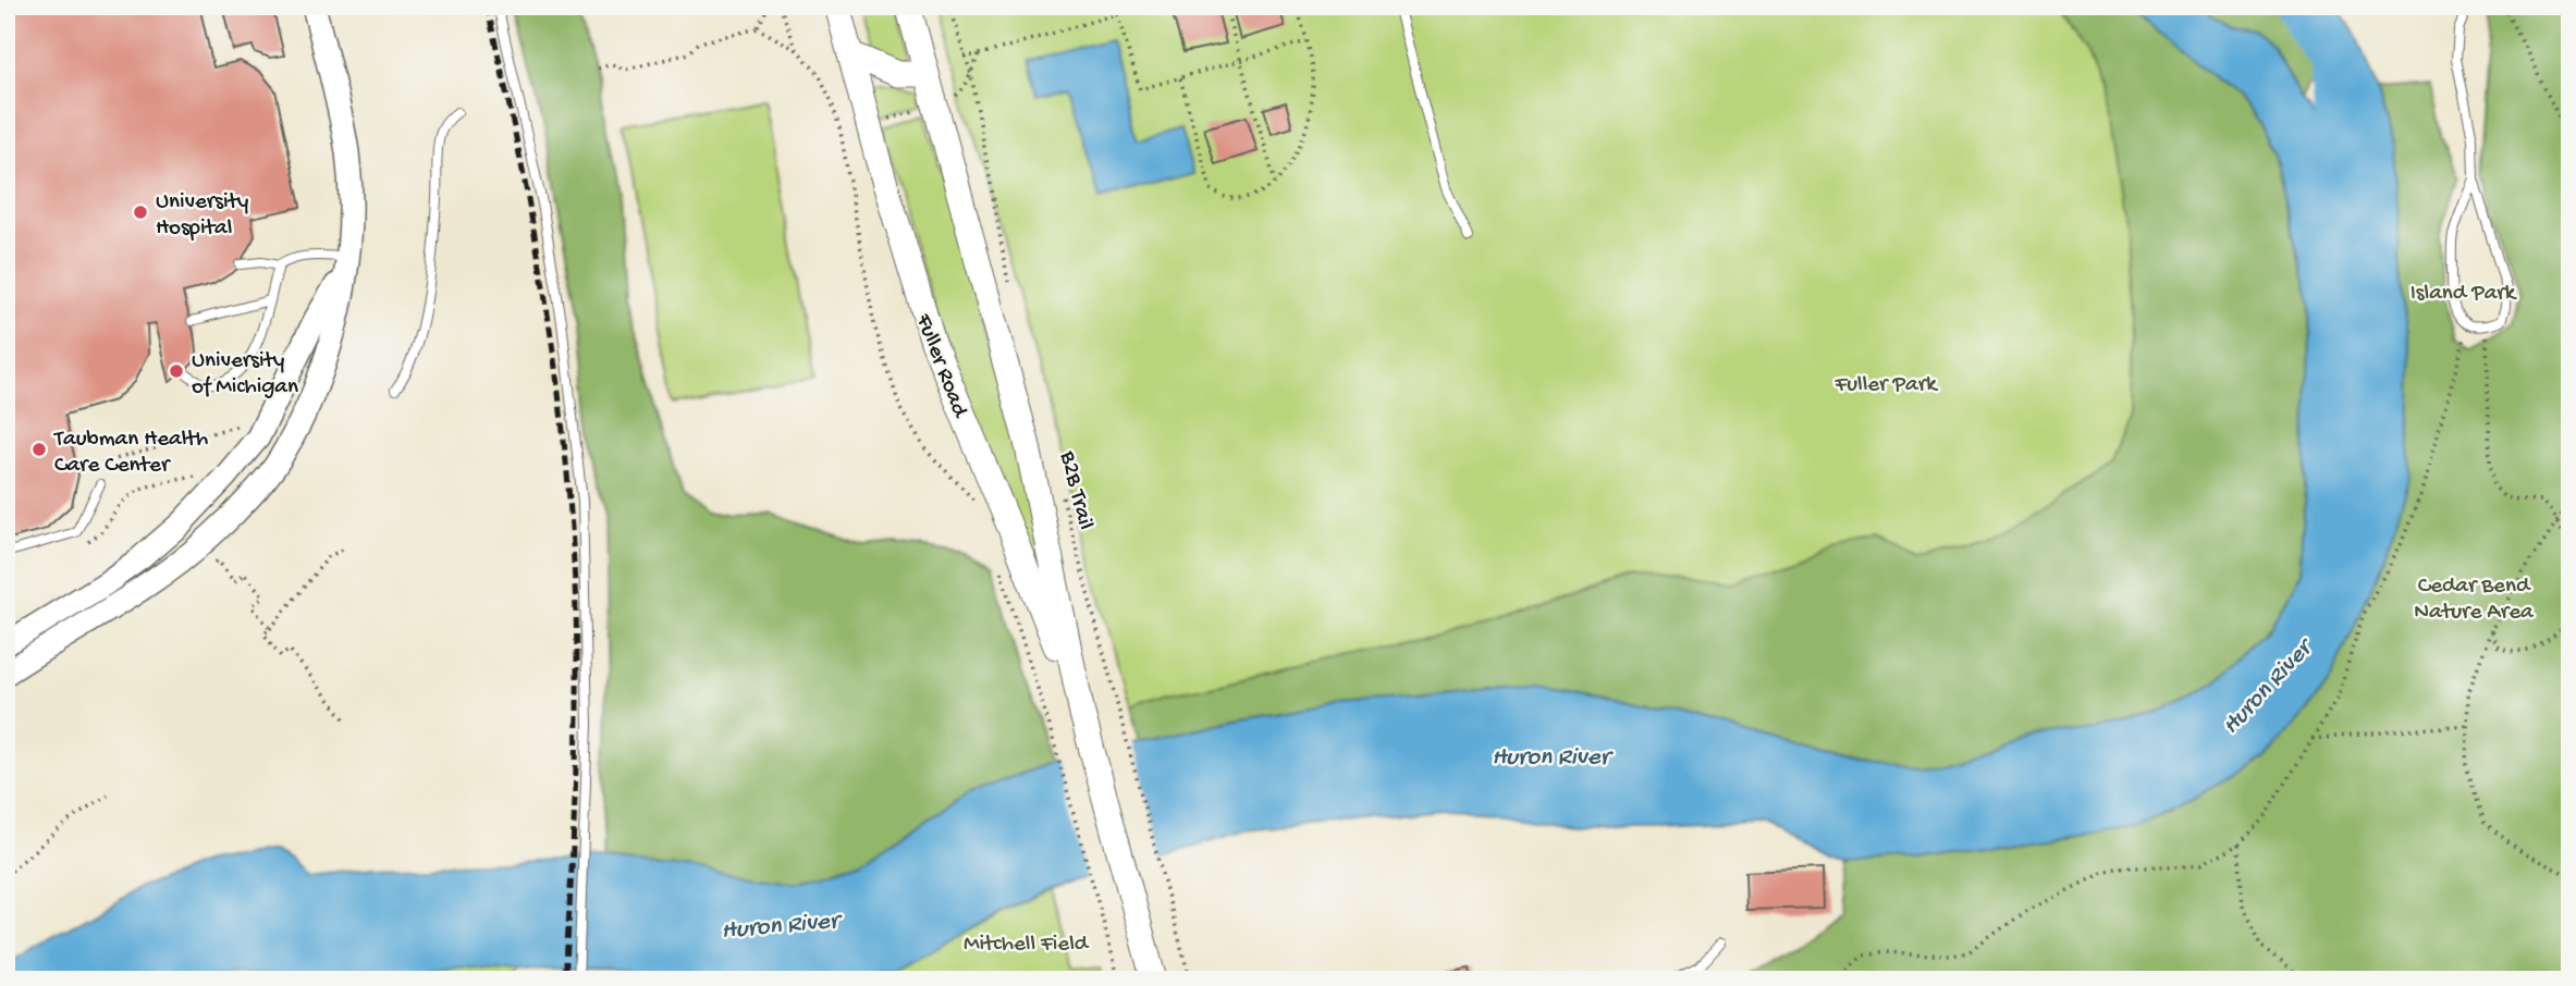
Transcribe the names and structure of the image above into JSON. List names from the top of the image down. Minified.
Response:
{"streets":{"main road":["Fuller Road"],"path":["B2B Trail"]},"water":["Huron River"],"parks":["Island Park","Fuller Park","Cedar Bend Nature Area","Mitchell Field"],"places":["University Hospital","University of Michigan","Taubman Health Care Center"]}
